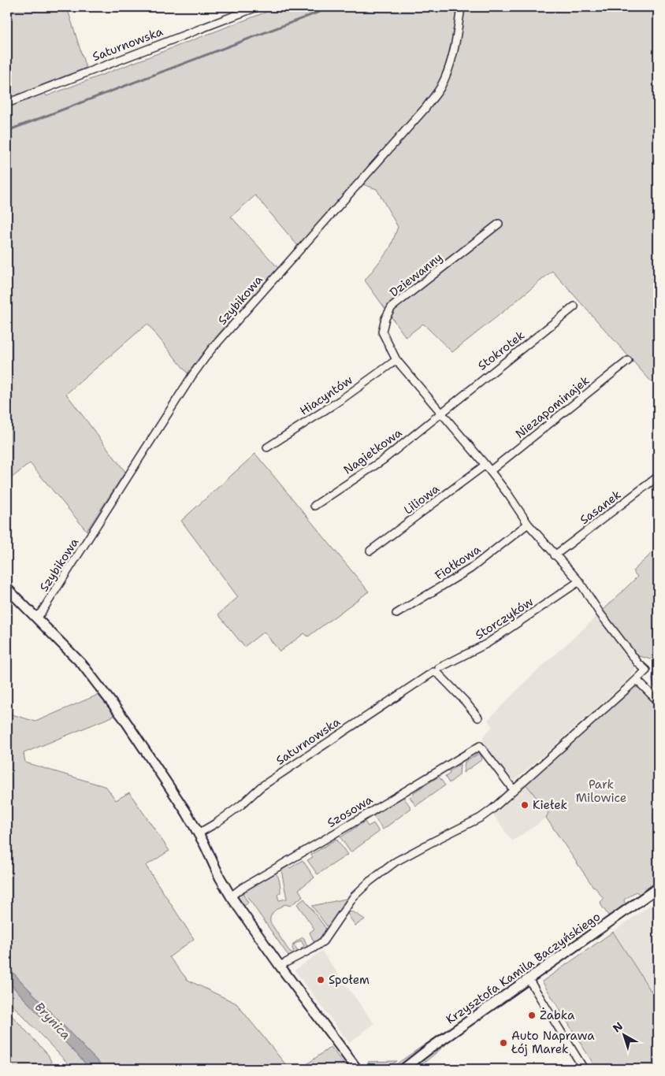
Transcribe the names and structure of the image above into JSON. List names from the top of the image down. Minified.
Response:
{"streets":{"street":["Saturnowska","Dziewanny","Szybikowa","Stokrotek","Hiacyntów","Niezapominajek","Nagietkowa","Liliowa","Sasanek","Fiołkowa","Storczyków","Szosowa","Krzysztofa Kamila Baczyńskiego"]},"crossings":[["Saturnowska","Storczyków"],["Dziewanny","Stokrotek"],["Dziewanny","Hiacyntów"],["Dziewanny","Niezapominajek"],["Dziewanny","Nagietkowa"],["Dziewanny","Liliowa"],["Dziewanny","Sasanek"],["Dziewanny","Fiołkowa"],["Dziewanny","Storczyków"],["Stokrotek","Nagietkowa"]],"water":["Brynica"],"parks":["Park Milowice"],"places":["Kiełek","Społem","Żabka","Auto Naprawa Łój Marek"],"north":"top left"}
